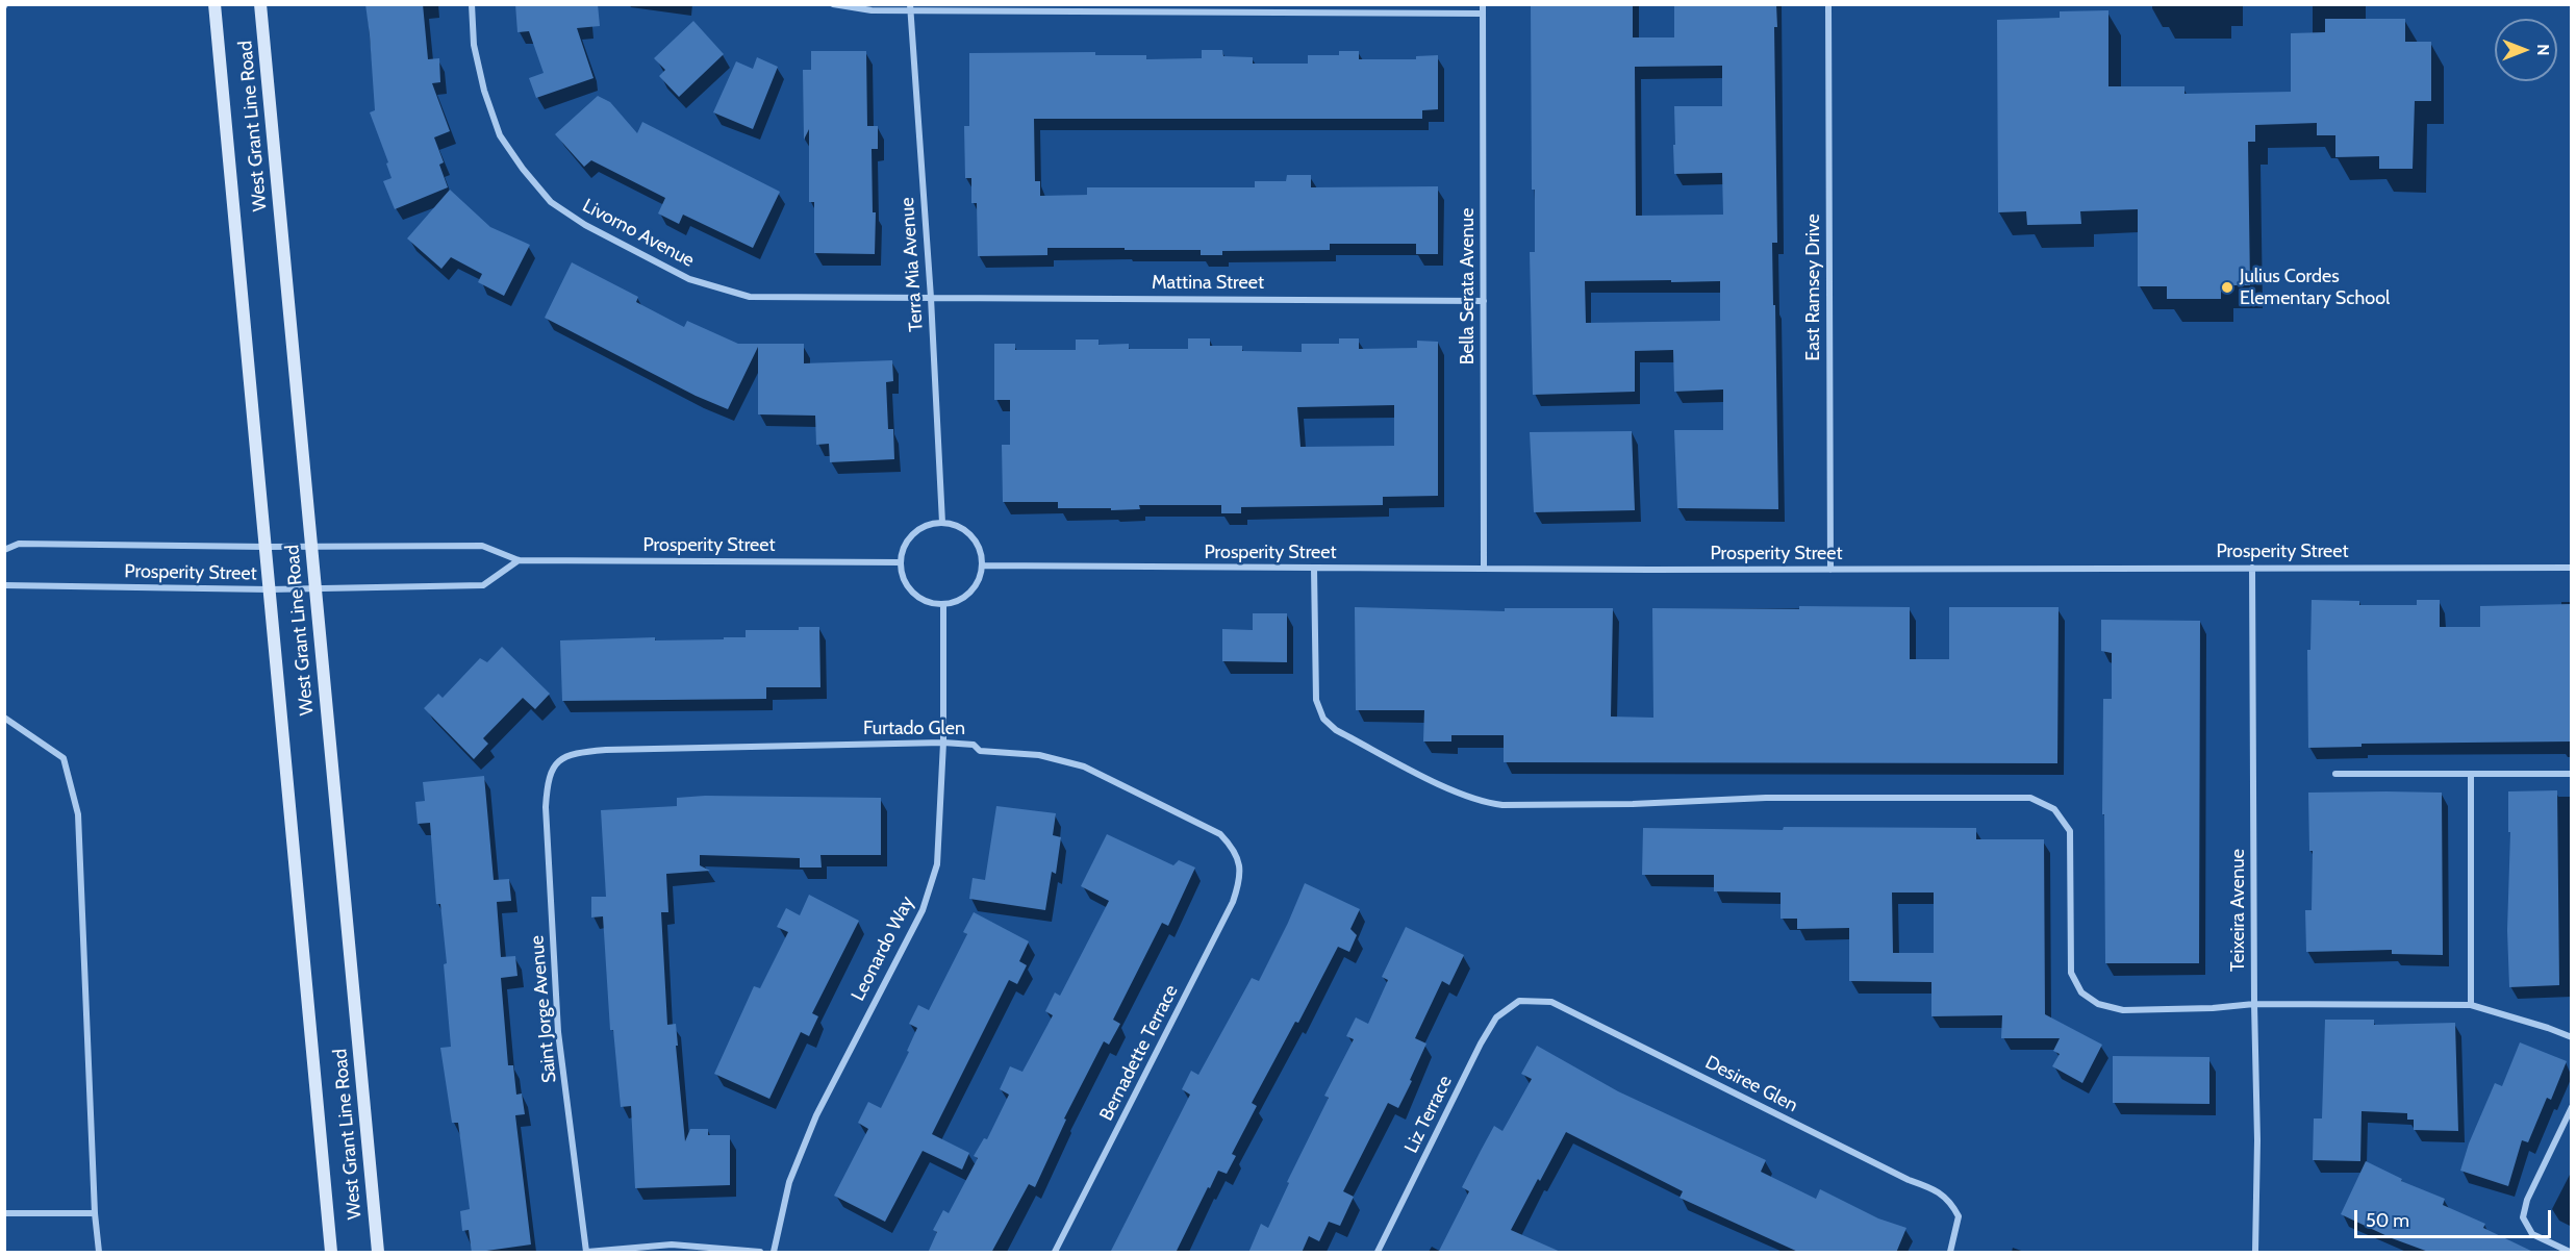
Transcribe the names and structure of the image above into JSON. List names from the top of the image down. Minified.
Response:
{"streets":{"main road":["West Grant Line Road"],"street":["Livorno Avenue","Terra Mia Avenue","Mattina Street","Bella Serata Avenue","East Ramsey Drive","Prosperity Street","Furtado Glen","Teixeira Avenue","Leonardo Way","Saint Jorge Avenue","Bernadette Terrace","Desiree Glen","Liz Terrace"]},"crossings":[["West Grant Line Road","Prosperity Street"],["Livorno Avenue","Terra Mia Avenue"],["Livorno Avenue","Mattina Street"],["Terra Mia Avenue","Mattina Street"],["Terra Mia Avenue","Prosperity Street"],["Terra Mia Avenue","Leonardo Way"],["Mattina Street","Bella Serata Avenue"],["Bella Serata Avenue","Prosperity Street"],["East Ramsey Drive","Prosperity Street"],["Prosperity Street","Teixeira Avenue"],["Prosperity Street","Leonardo Way"],["Furtado Glen","Leonardo Way"],["Furtado Glen","Saint Jorge Avenue"],["Furtado Glen","Bernadette Terrace"],["Desiree Glen","Liz Terrace"]],"places":["Julius Cordes Elementary School"],"scale_bar":"50 m","north":"right"}
